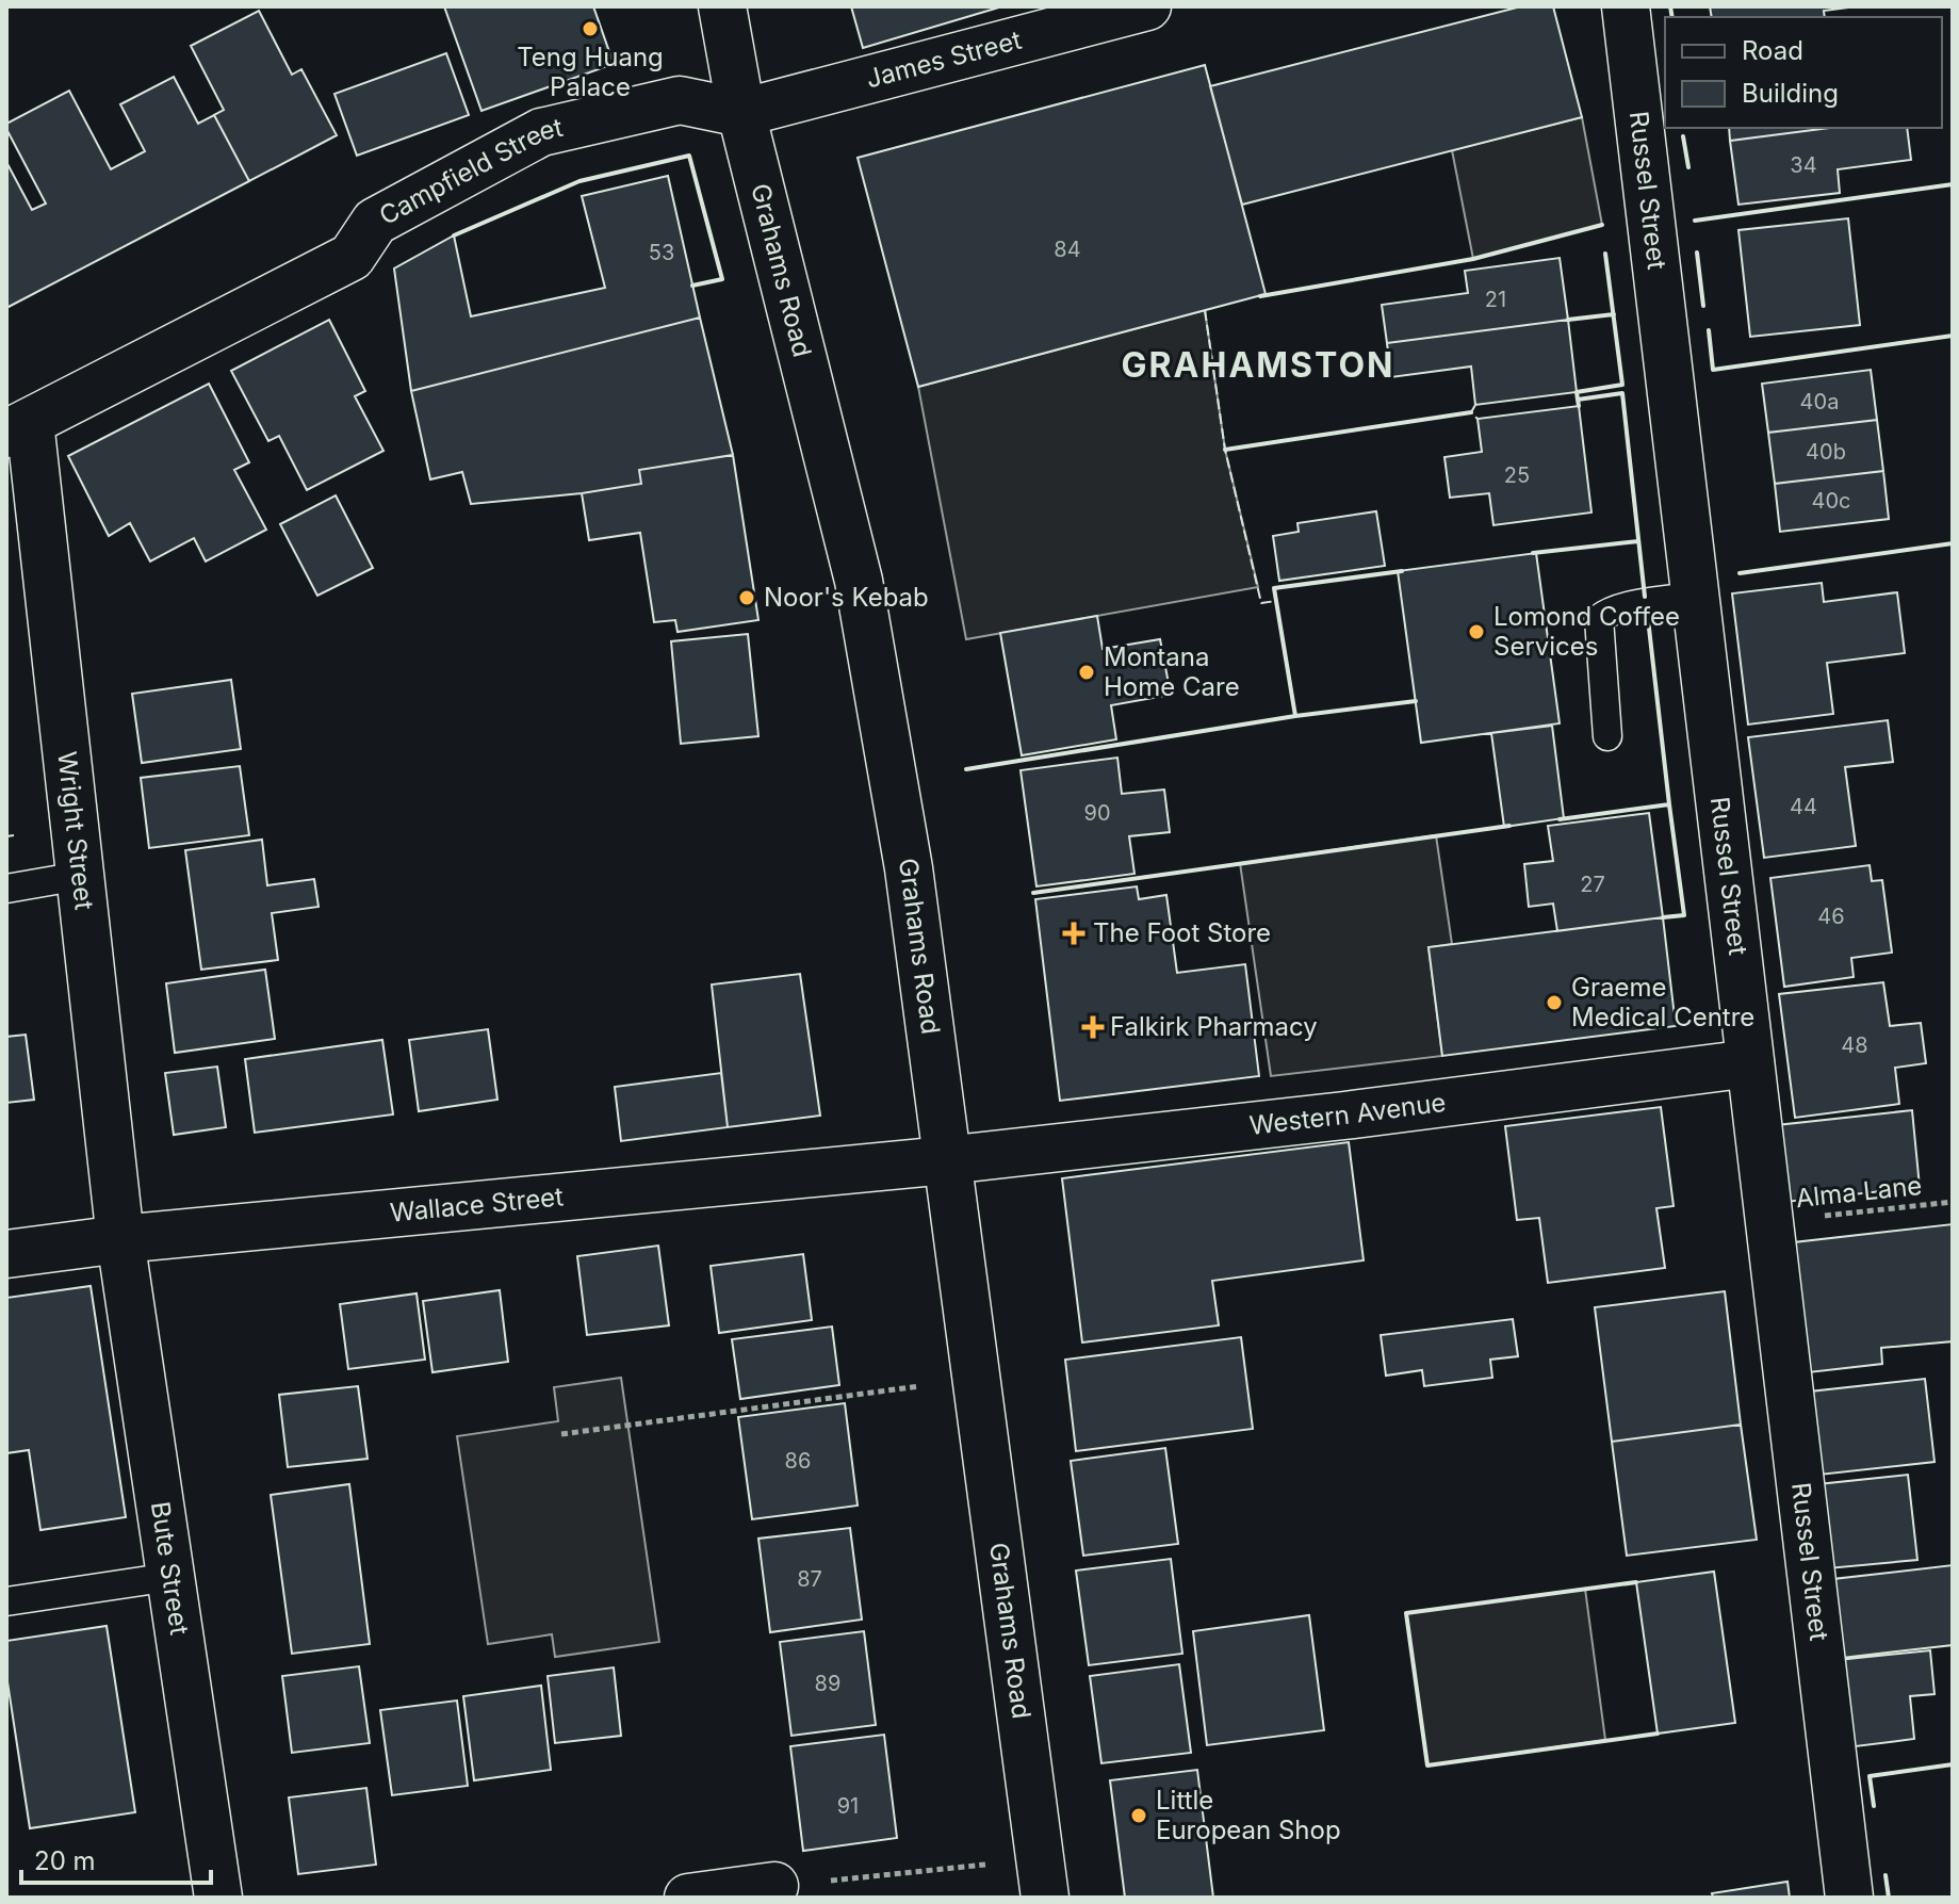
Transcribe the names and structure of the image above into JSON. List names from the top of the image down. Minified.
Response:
{"streets":{"street":["James Street","Campfield Street","Russel Street","Grahams Road","Wright Street","Western Avenue","Wallace Street","Bute Street"],"path":["Alma Lane"]},"crossings":[["James Street","Campfield Street"],["James Street","Grahams Road"],["Campfield Street","Grahams Road"],["Campfield Street","Wright Street"],["Russel Street","Western Avenue"],["Russel Street","Alma Lane"],["Grahams Road","Western Avenue"],["Grahams Road","Wallace Street"],["Wright Street","Wallace Street"],["Wright Street","Bute Street"],["Western Avenue","Wallace Street"],["Wallace Street","Bute Street"]],"districts":["GRAHAMSTON"],"places":{"other":["Teng Huang Palace","Noor's Kebab","Lomond Coffee Services","Montana Home Care","Graeme Medical Centre","Little European Shop"],"health":["The Foot Store","Falkirk Pharmacy"]},"house_numbers":["34","84","53","21","40a","40b","25","40c","44","90","27","46","48","86","87","89","91"],"legend":["Road","Building"],"scale_bar":"20 m"}
